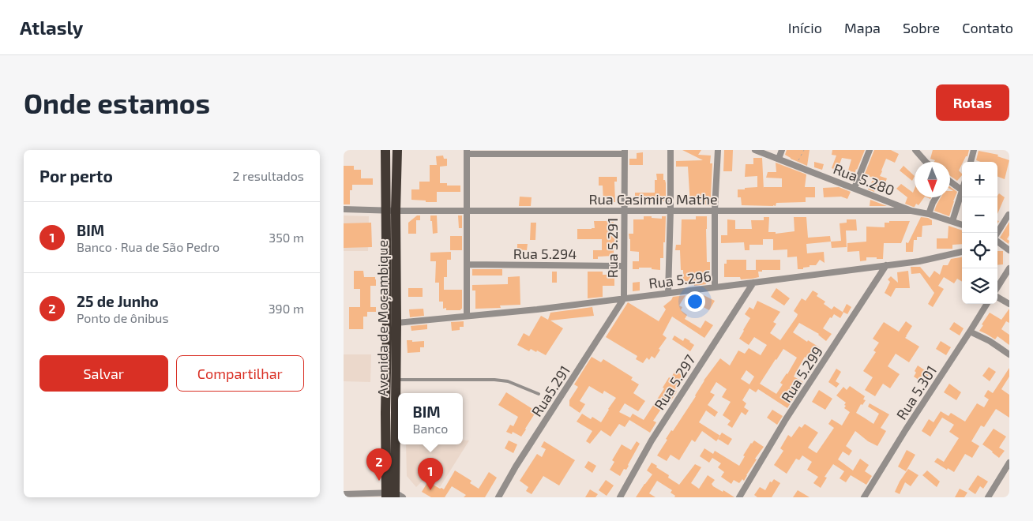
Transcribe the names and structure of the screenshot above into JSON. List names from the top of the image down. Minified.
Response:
{"streets":{"highway":["Avenida de Moçambique"],"street":["Rua 5.280","Rua Casimiro Mathe","Rua 5.291","Rua 5.294","Rua 5.296","Rua 5.299","Rua 5.297","Rua5.291","Rua 5.301"]},"crossings":[["Rua 5.280","Rua Casimiro Mathe"],["Rua Casimiro Mathe","Rua 5.291"],["Rua Casimiro Mathe","Avenida de Moçambique"],["Rua 5.291","Rua 5.294"],["Rua 5.291","Rua 5.296"],["Rua 5.291","Rua5.291"],["Rua 5.296","Avenida de Moçambique"],["Rua 5.296","Rua 5.299"],["Rua 5.296","Rua 5.297"],["Rua 5.296","Rua5.291"]],"north":"bottom","page":{"header":"Atlasly","nav":["Início","Mapa","Sobre","Contato"],"buttons":["Rotas",["Salvar","Compartilhar"]],"title":"Onde estamos","heading":["Por perto","2 resultados"],"map_buttons":["+","−"],"list":[{"mark":"1","name":"BIM","note":"Banco · Rua de São Pedro","value":"350 m"},{"mark":"2","name":"25 de Junho","note":"Ponto de ônibus","value":"390 m"}],"popup":["BIM","Banco"],"pins":["2","1"]}}
